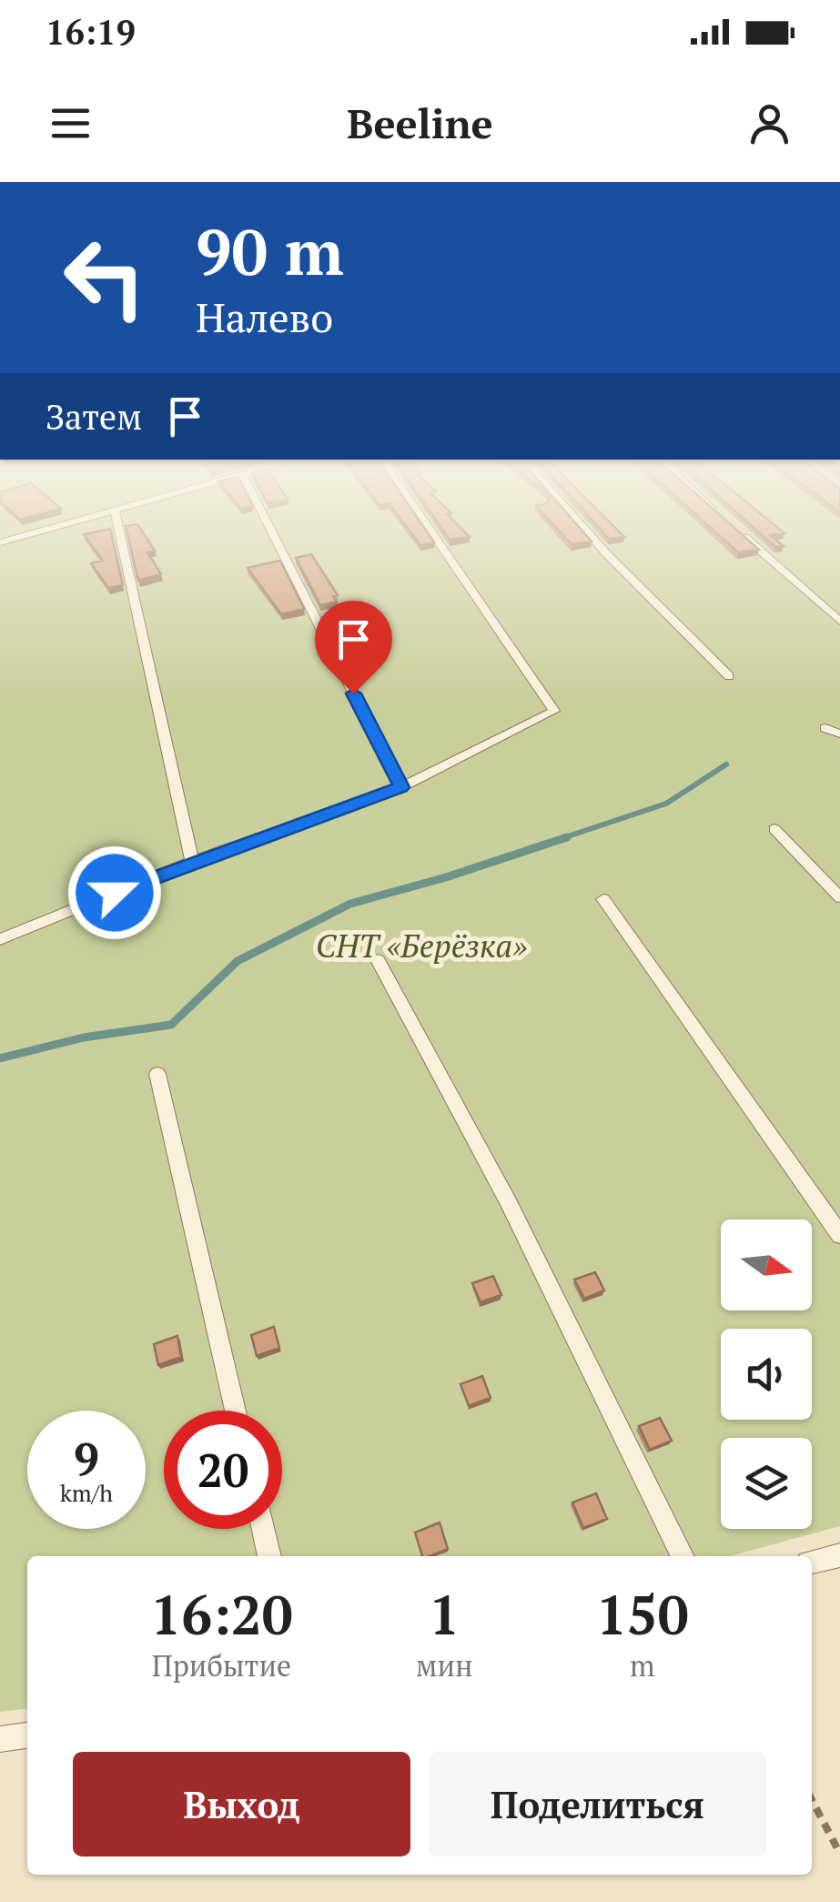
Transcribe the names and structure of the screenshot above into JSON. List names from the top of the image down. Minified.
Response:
{"parks":["СНТ «Берёзка»"],"north":"right","page":{"status":"16:19","header":"Beeline","turn":["90 m","Налево"],"then":"Затем","speed":"9 km/h","limit":"20","eta":["16:20","Прибытие","1","мин","150","m"],"buttons":["Выход","Поделиться"]}}
